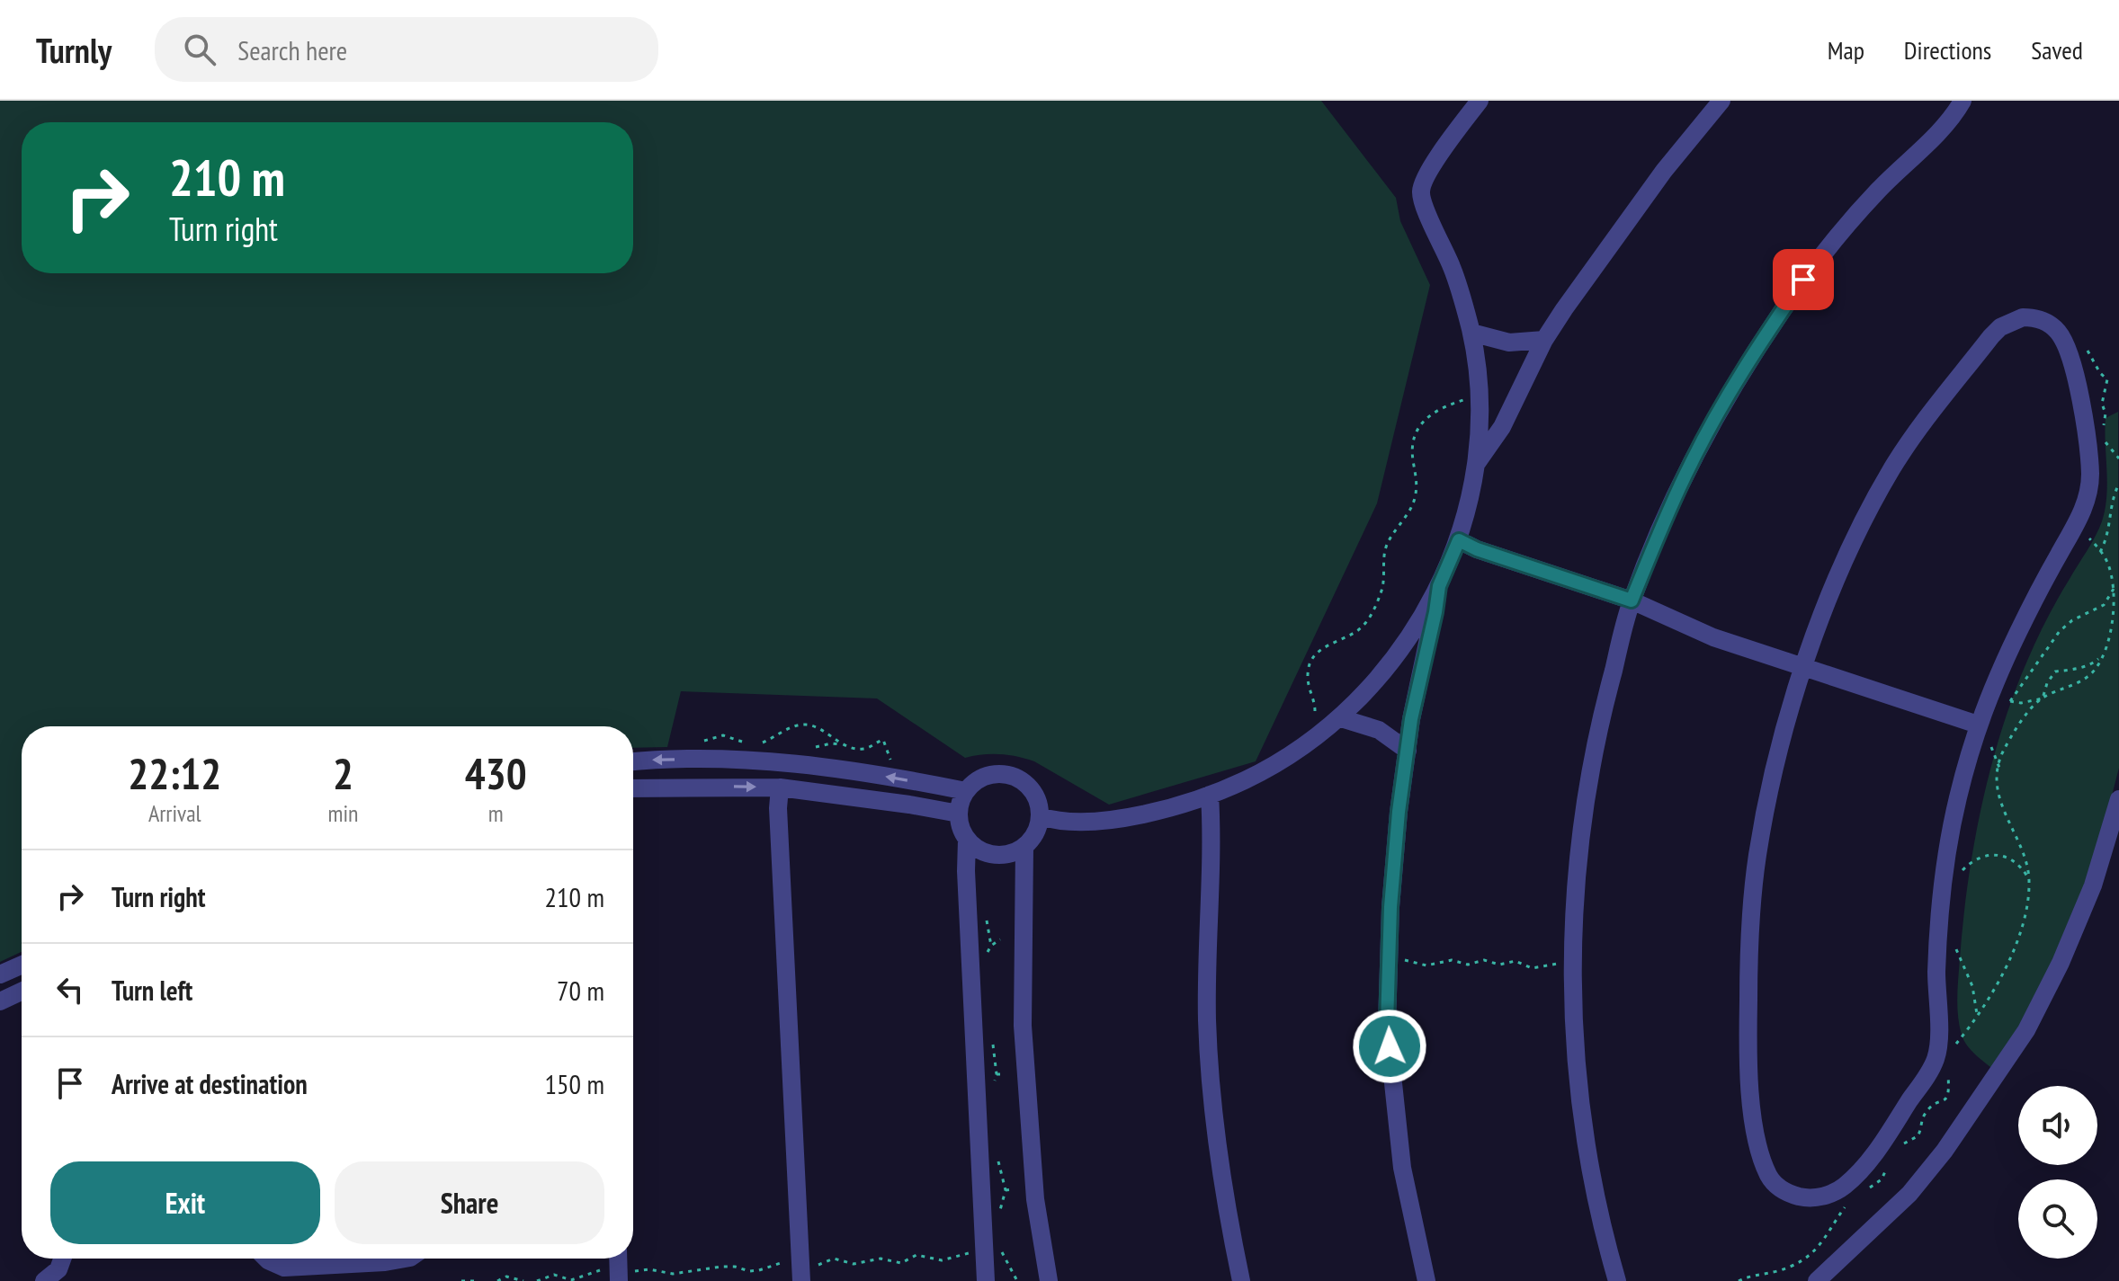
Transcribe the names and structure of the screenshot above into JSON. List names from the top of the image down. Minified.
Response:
{"page":{"header":"Turnly","search":"Search here","nav":["Map","Directions","Saved"],"turn":["210 m","Turn right"],"eta":["22:12","Arrival","2","min","430","m"],"list":[{"name":"Turn right","value":"210 m"},{"name":"Turn left","value":"70 m"},{"name":"Arrive at destination","value":"150 m"}],"buttons":["Exit","Share"]}}
